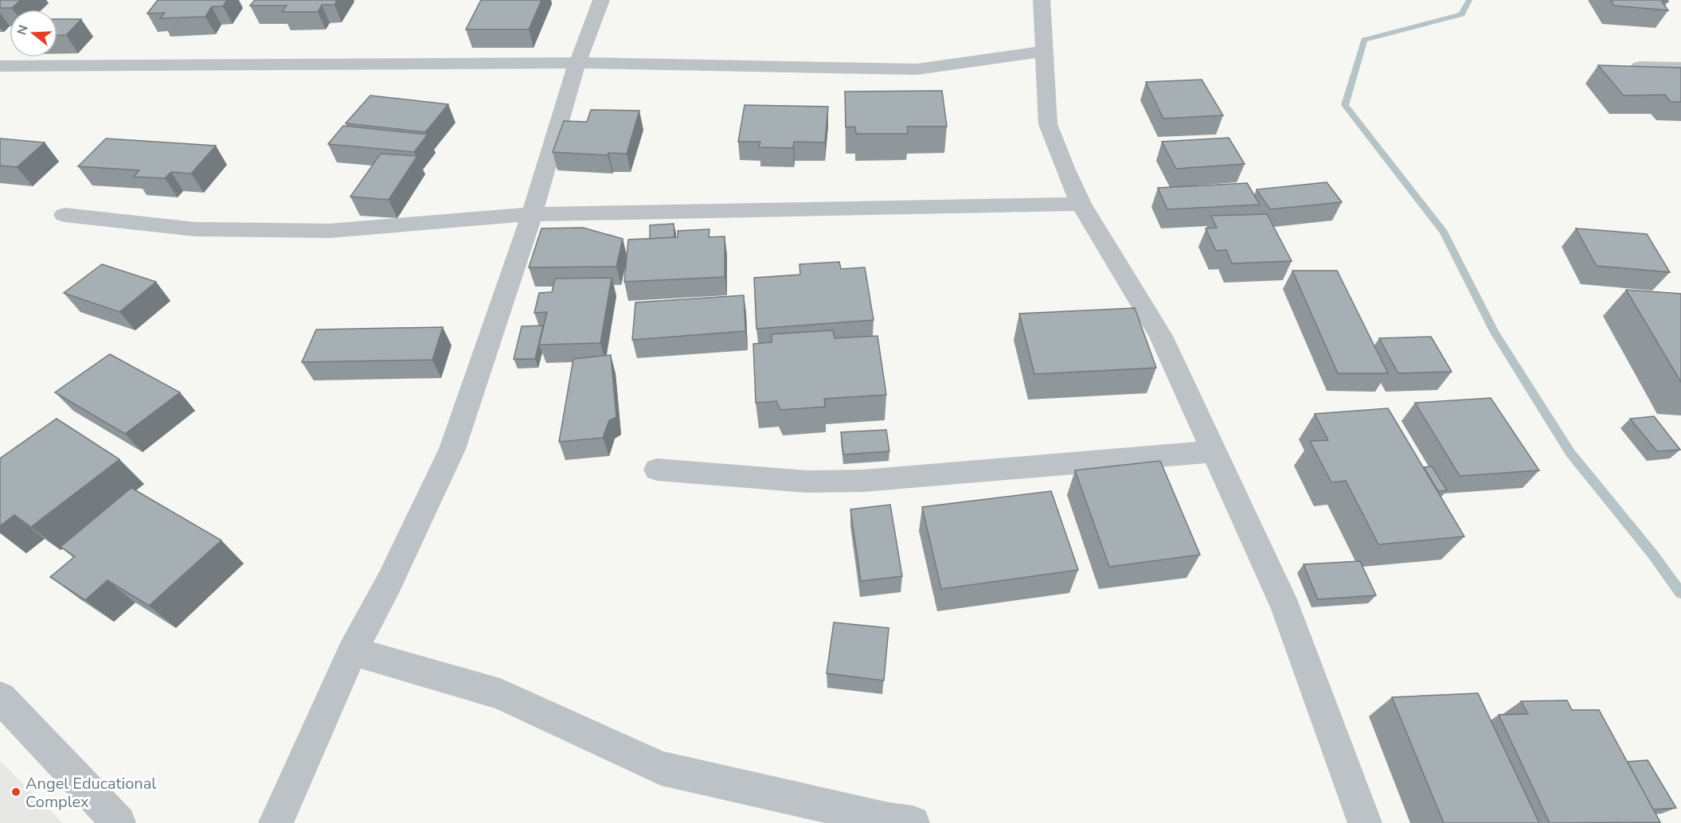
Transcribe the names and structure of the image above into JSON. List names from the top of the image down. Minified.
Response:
{"places":["Angel Educational Complex"],"north":"left"}
